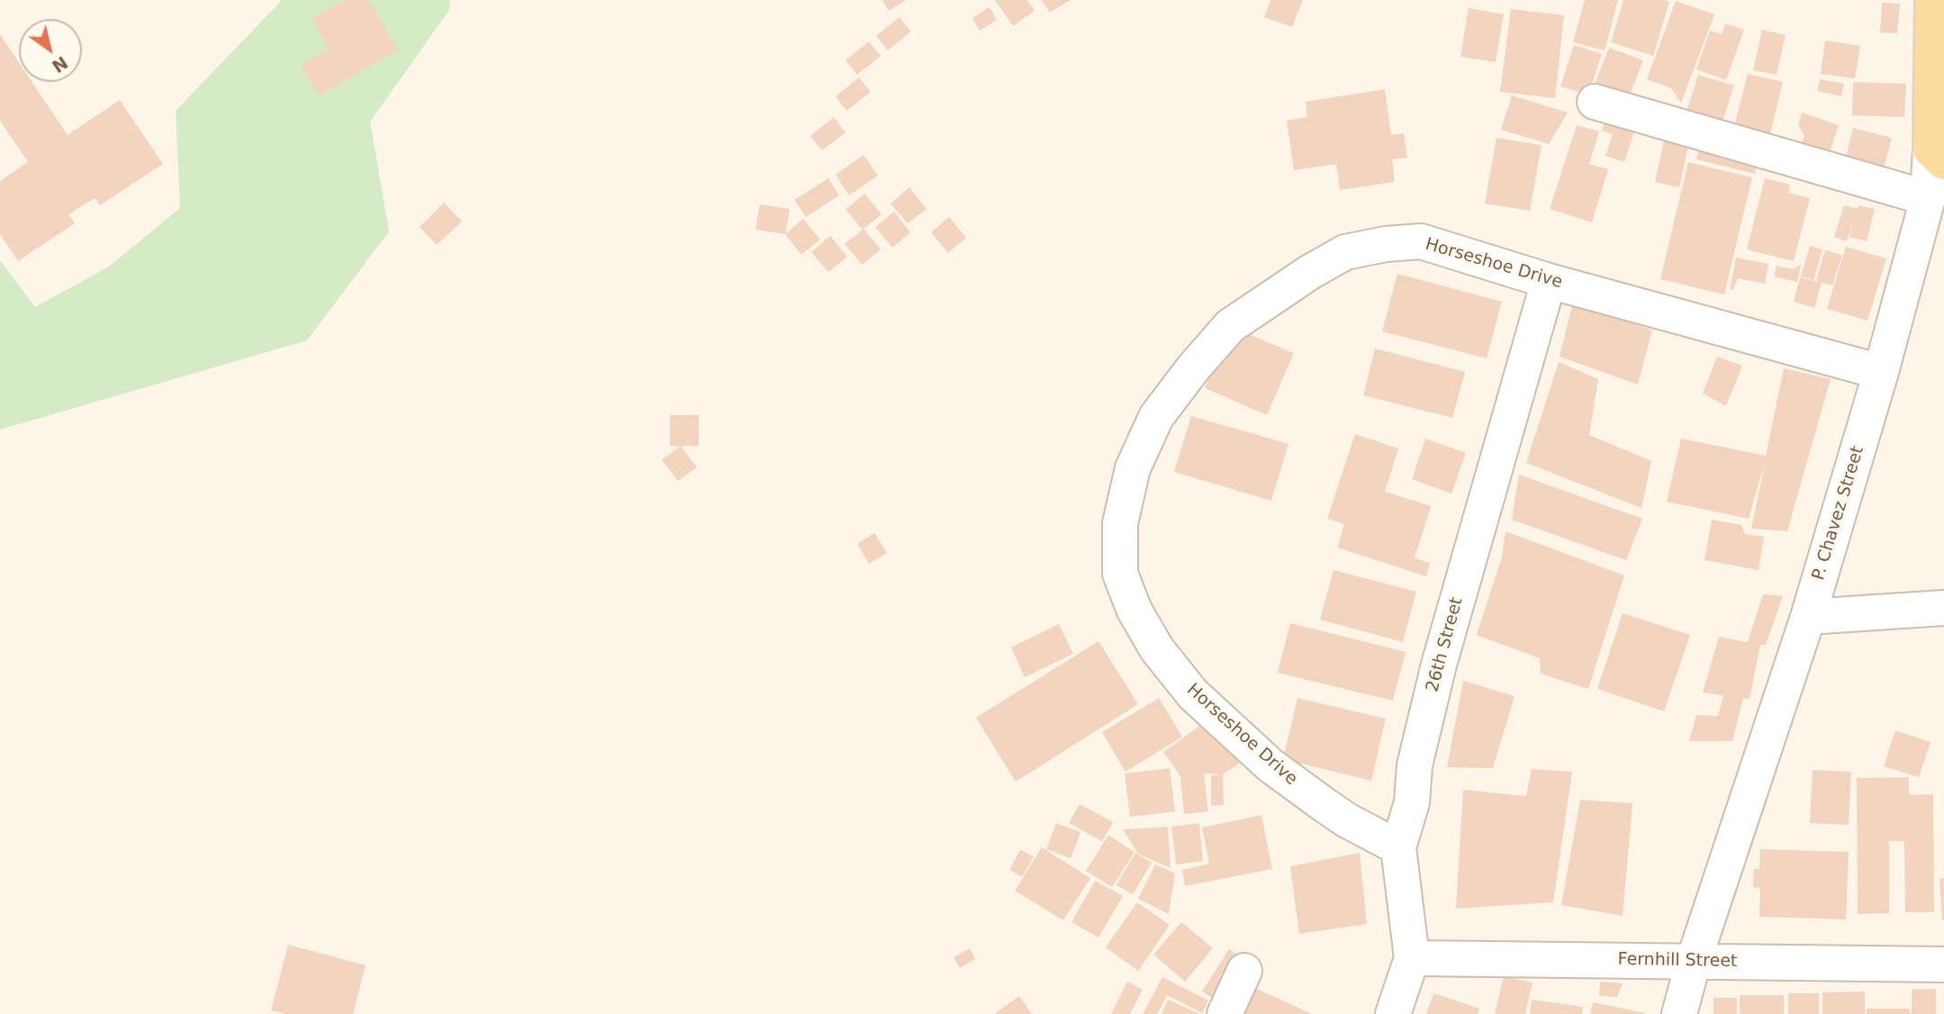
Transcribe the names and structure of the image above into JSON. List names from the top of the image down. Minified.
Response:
{"streets":{"main road":["P. Chavez Street"],"street":["Horseshoe Drive","26th Street","Fernhill Street"]},"crossings":[["Horseshoe Drive","P. Chavez Street"],["Horseshoe Drive","26th Street"],["P. Chavez Street","Fernhill Street"],["26th Street","Fernhill Street"]],"north":"bottom right"}
